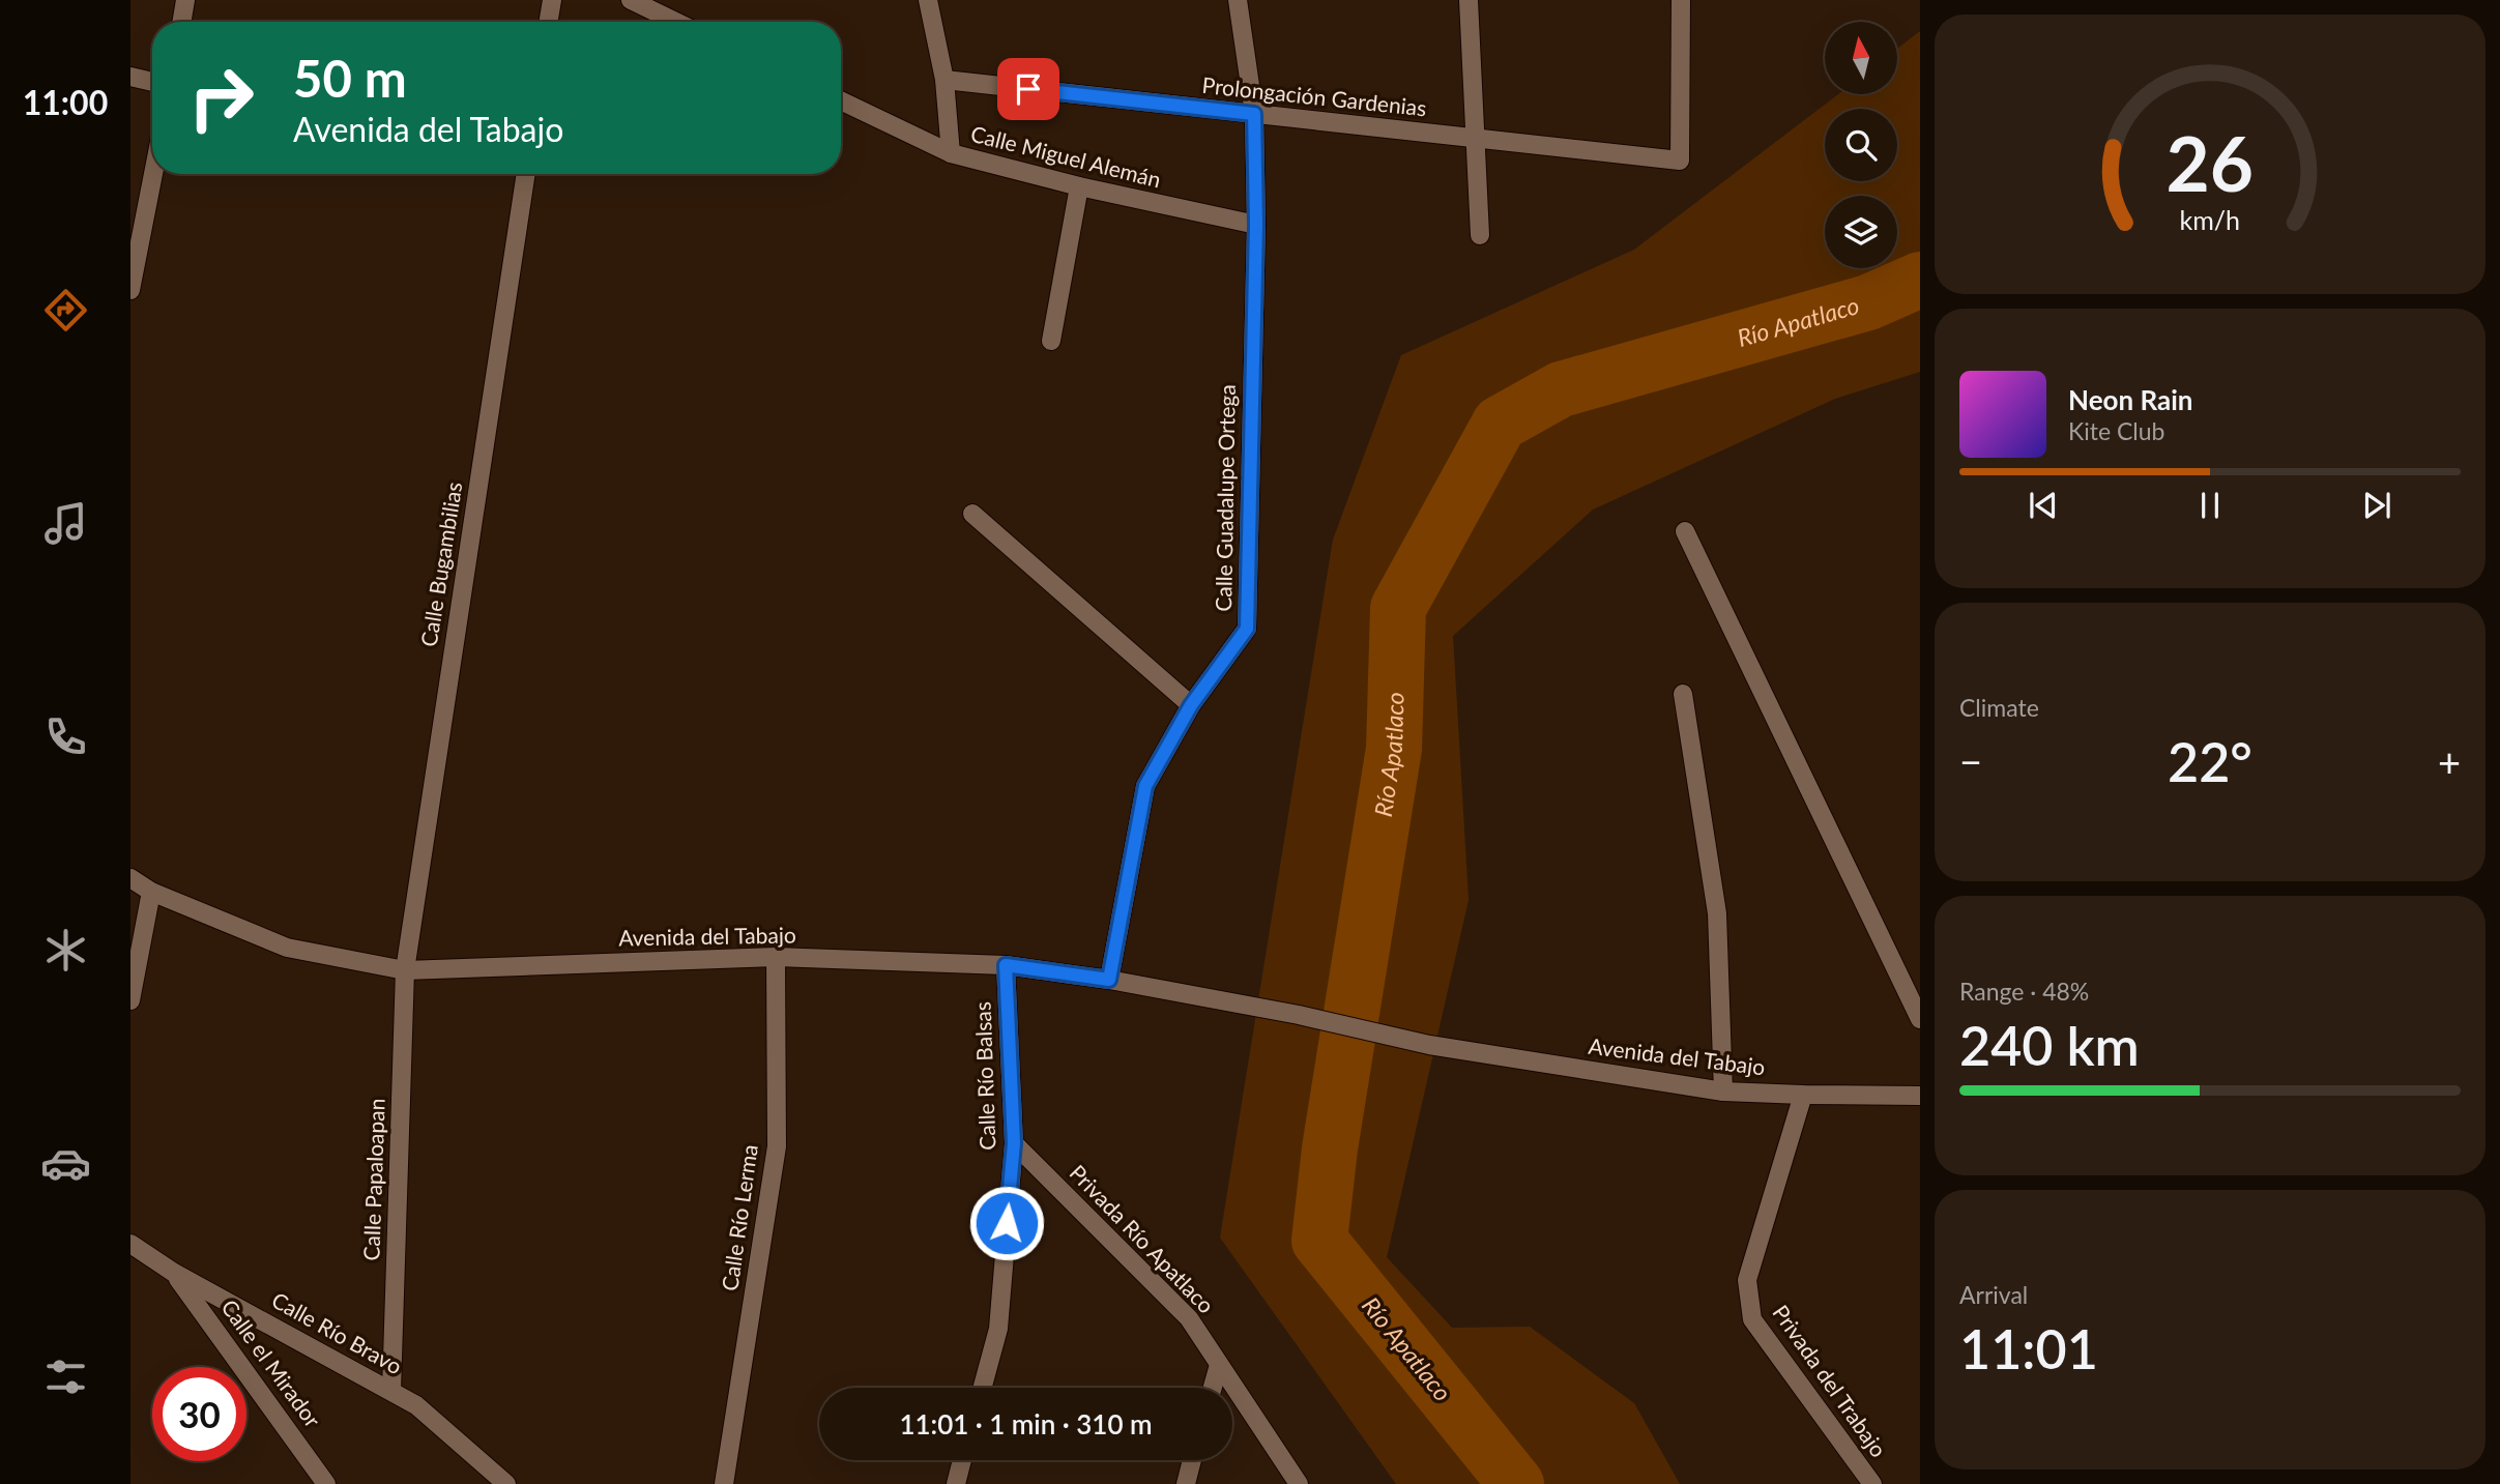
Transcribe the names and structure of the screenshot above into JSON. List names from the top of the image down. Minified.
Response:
{"streets":{"street":["Prolongación Gardenias","Calle Miguel Alemán","Calle Guadalupe Ortega","Calle Bugambilias","Avenida del Tabajo","Calle Río Balsas","Calle Papaloapan","Calle Río Lerma","Privada Río Apatlaco","Calle Río Bravo","Calle el Mirador","Privada del Trabajo"]},"crossings":[["Prolongación Gardenias","Calle Guadalupe Ortega"],["Calle Miguel Alemán","Calle Guadalupe Ortega"],["Calle Guadalupe Ortega","Avenida del Tabajo"],["Calle Bugambilias","Avenida del Tabajo"],["Calle Bugambilias","Calle Papaloapan"],["Avenida del Tabajo","Calle Río Balsas"],["Avenida del Tabajo","Calle Papaloapan"],["Avenida del Tabajo","Calle Río Lerma"],["Avenida del Tabajo","Privada del Trabajo"],["Calle Río Balsas","Privada Río Apatlaco"],["Calle Papaloapan","Calle Río Bravo"],["Calle Río Bravo","Calle el Mirador"]],"water":["Río Apatlaco"],"north":"top","page":{"tabs":"11:00","turn":["50 m","Avenida del Tabajo"],"song":["Neon Rain","Kite Club"],"tile":["Climate",["Range · 48%","240 km"],["Arrival","11:01"]],"heat":["−","22°","+"],"limit":"30","trip":"11:01 · 1 min · 310 m","gauge":["26","km/h"]}}
